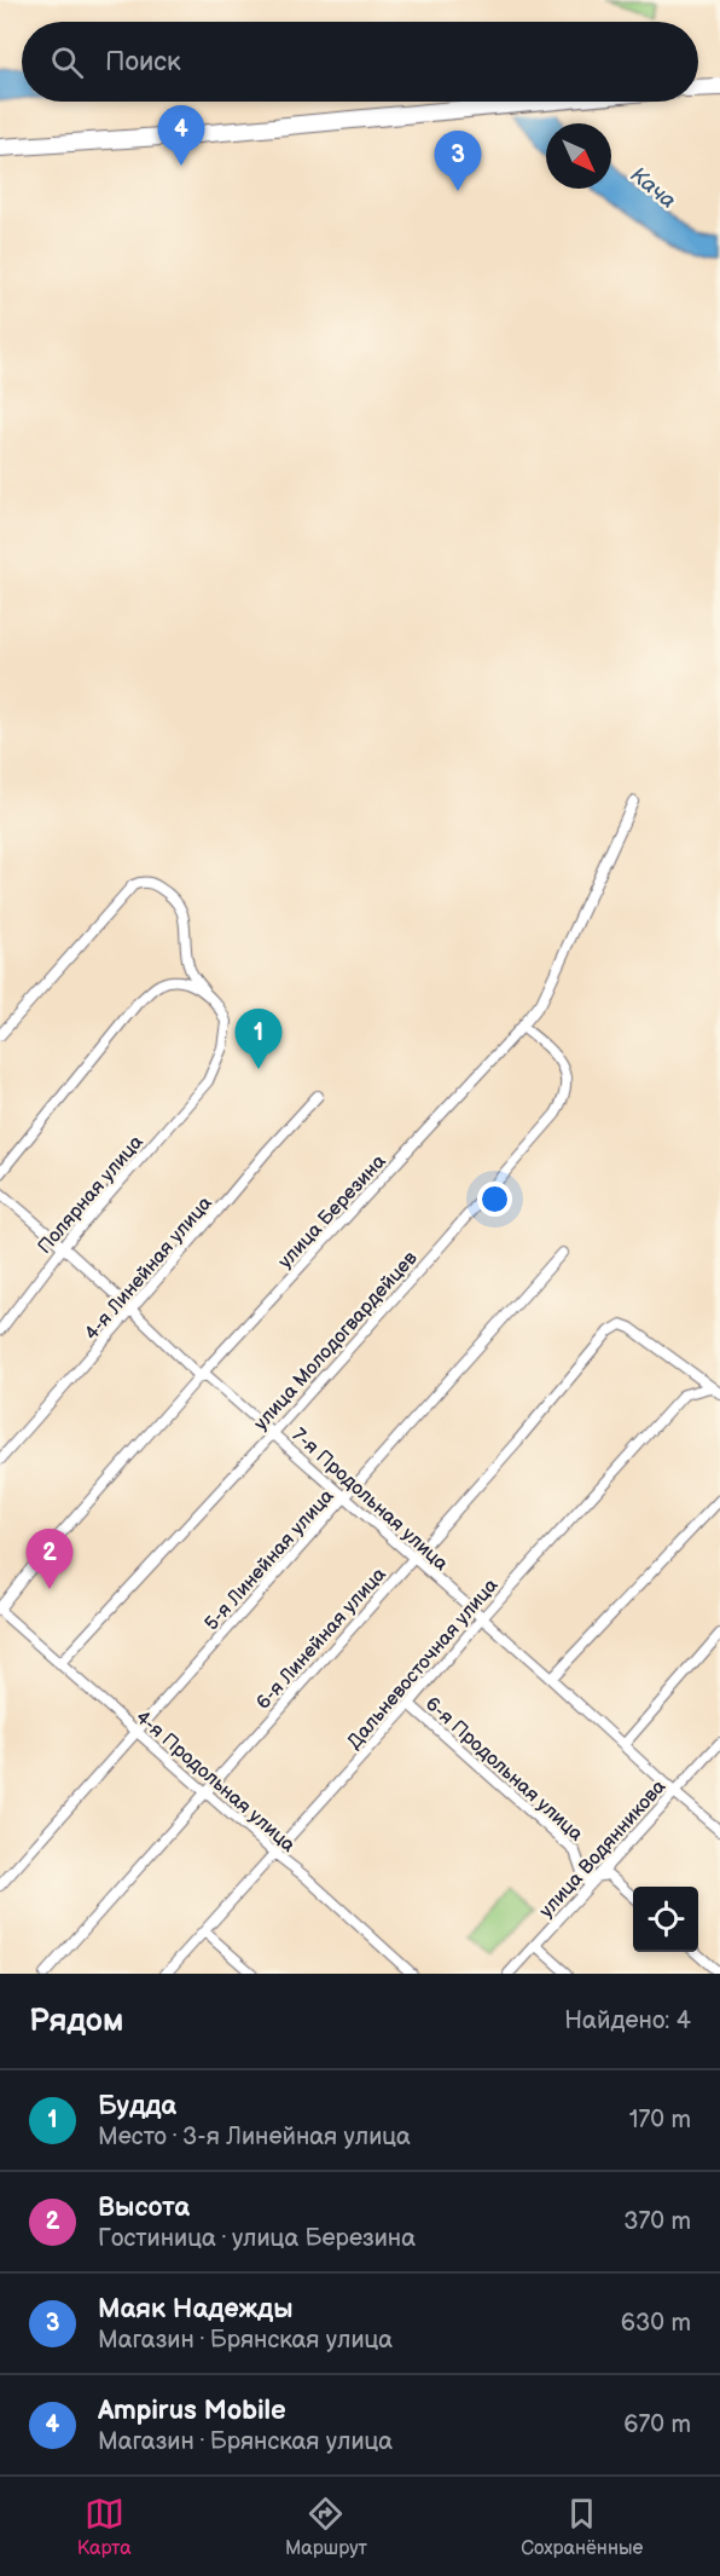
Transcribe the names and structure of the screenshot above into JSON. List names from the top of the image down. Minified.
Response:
{"streets":{"street":["Полярная улица","улица Березина","4-я Линейная улица","улица Молодогвардейцев","7-я Продольная улица","5-я Линейная улица","6-я Линейная улица","Дальневосточная улица","6-я Продольная улица","4-я Продольная улица","улица Водянникова"]},"crossings":[["Полярная улица","7-я Продольная улица"],["улица Березина","улица Молодогвардейцев"],["улица Березина","7-я Продольная улица"],["улица Березина","4-я Продольная улица"],["4-я Линейная улица","7-я Продольная улица"],["улица Молодогвардейцев","7-я Продольная улица"],["улица Молодогвардейцев","4-я Продольная улица"],["7-я Продольная улица","5-я Линейная улица"],["7-я Продольная улица","6-я Линейная улица"],["7-я Продольная улица","Дальневосточная улица"],["7-я Продольная улица","улица Водянникова"],["5-я Линейная улица","4-я Продольная улица"],["6-я Линейная улица","Дальневосточная улица"],["6-я Линейная улица","4-я Продольная улица"],["Дальневосточная улица","6-я Продольная улица"],["Дальневосточная улица","4-я Продольная улица"],["6-я Продольная улица","улица Водянникова"]],"water":["Кача"],"north":"bottom right","page":{"search":"Поиск","pins":["4","3","1","2"],"heading":["Рядом","Найдено: 4"],"list":[{"mark":"1","name":"Будда","note":"Место · 3-я Линейная улица","value":"170 m"},{"mark":"2","name":"Высота","note":"Гостиница · улица Березина","value":"370 m"},{"mark":"3","name":"Маяк Надежды","note":"Магазин · Брянская улица","value":"630 m"},{"mark":"4","name":"Ampirus Mobile","note":"Магазин · Брянская улица","value":"670 m"}],"nav":["Карта","Маршрут","Сохранённые"]}}
